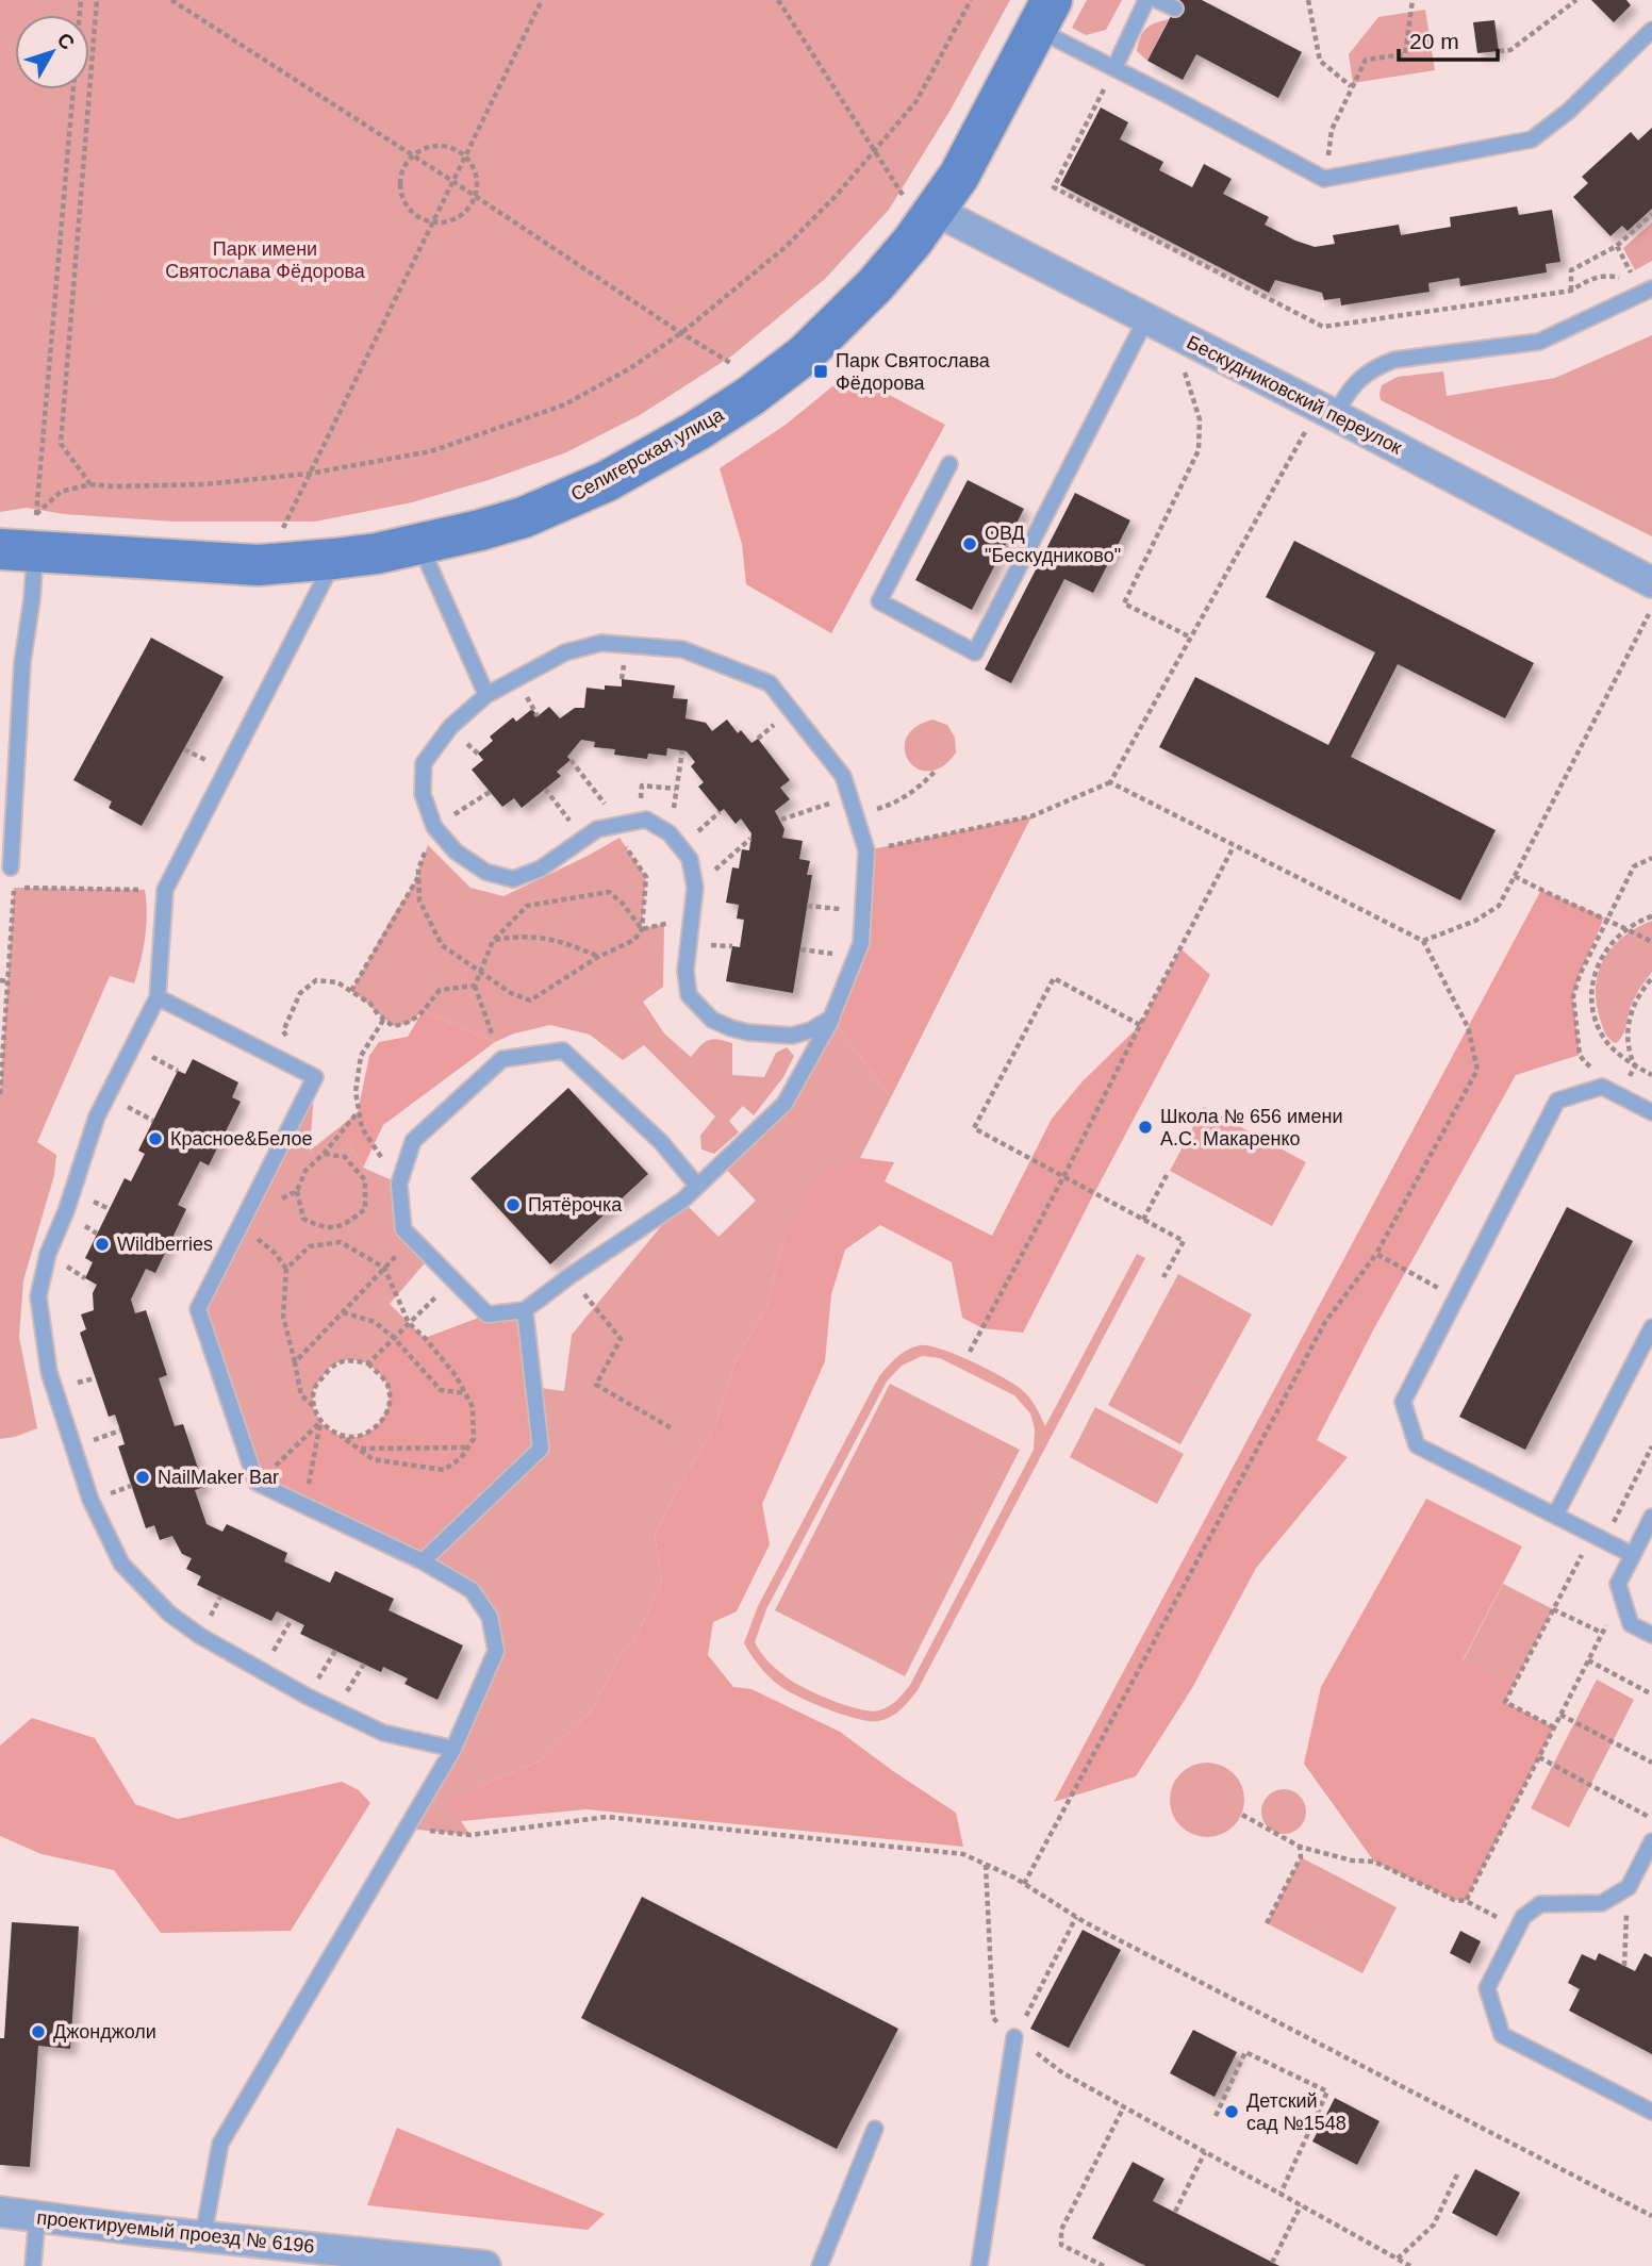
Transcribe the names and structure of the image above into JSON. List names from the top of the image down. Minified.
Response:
{"streets":{"street":["Бескудниковский переулок","Селигерская улица","проектируемый проезд № 6196"]},"crossings":[["Бескудниковский переулок","Селигерская улица"]],"parks":["Парк имени Святослава Фёдорова"],"places":{"transit":["Парк Святослава Фёдорова"],"other":["ОВД \"Бескудниково\"","Школа № 656 имени А.С. Макаренко","Красное&Белое","Пятёрочка","Wildberries","NailMaker Bar","Джонджоли","Детский сад №1548"]},"scale_bar":"20 m","north":"top right"}
